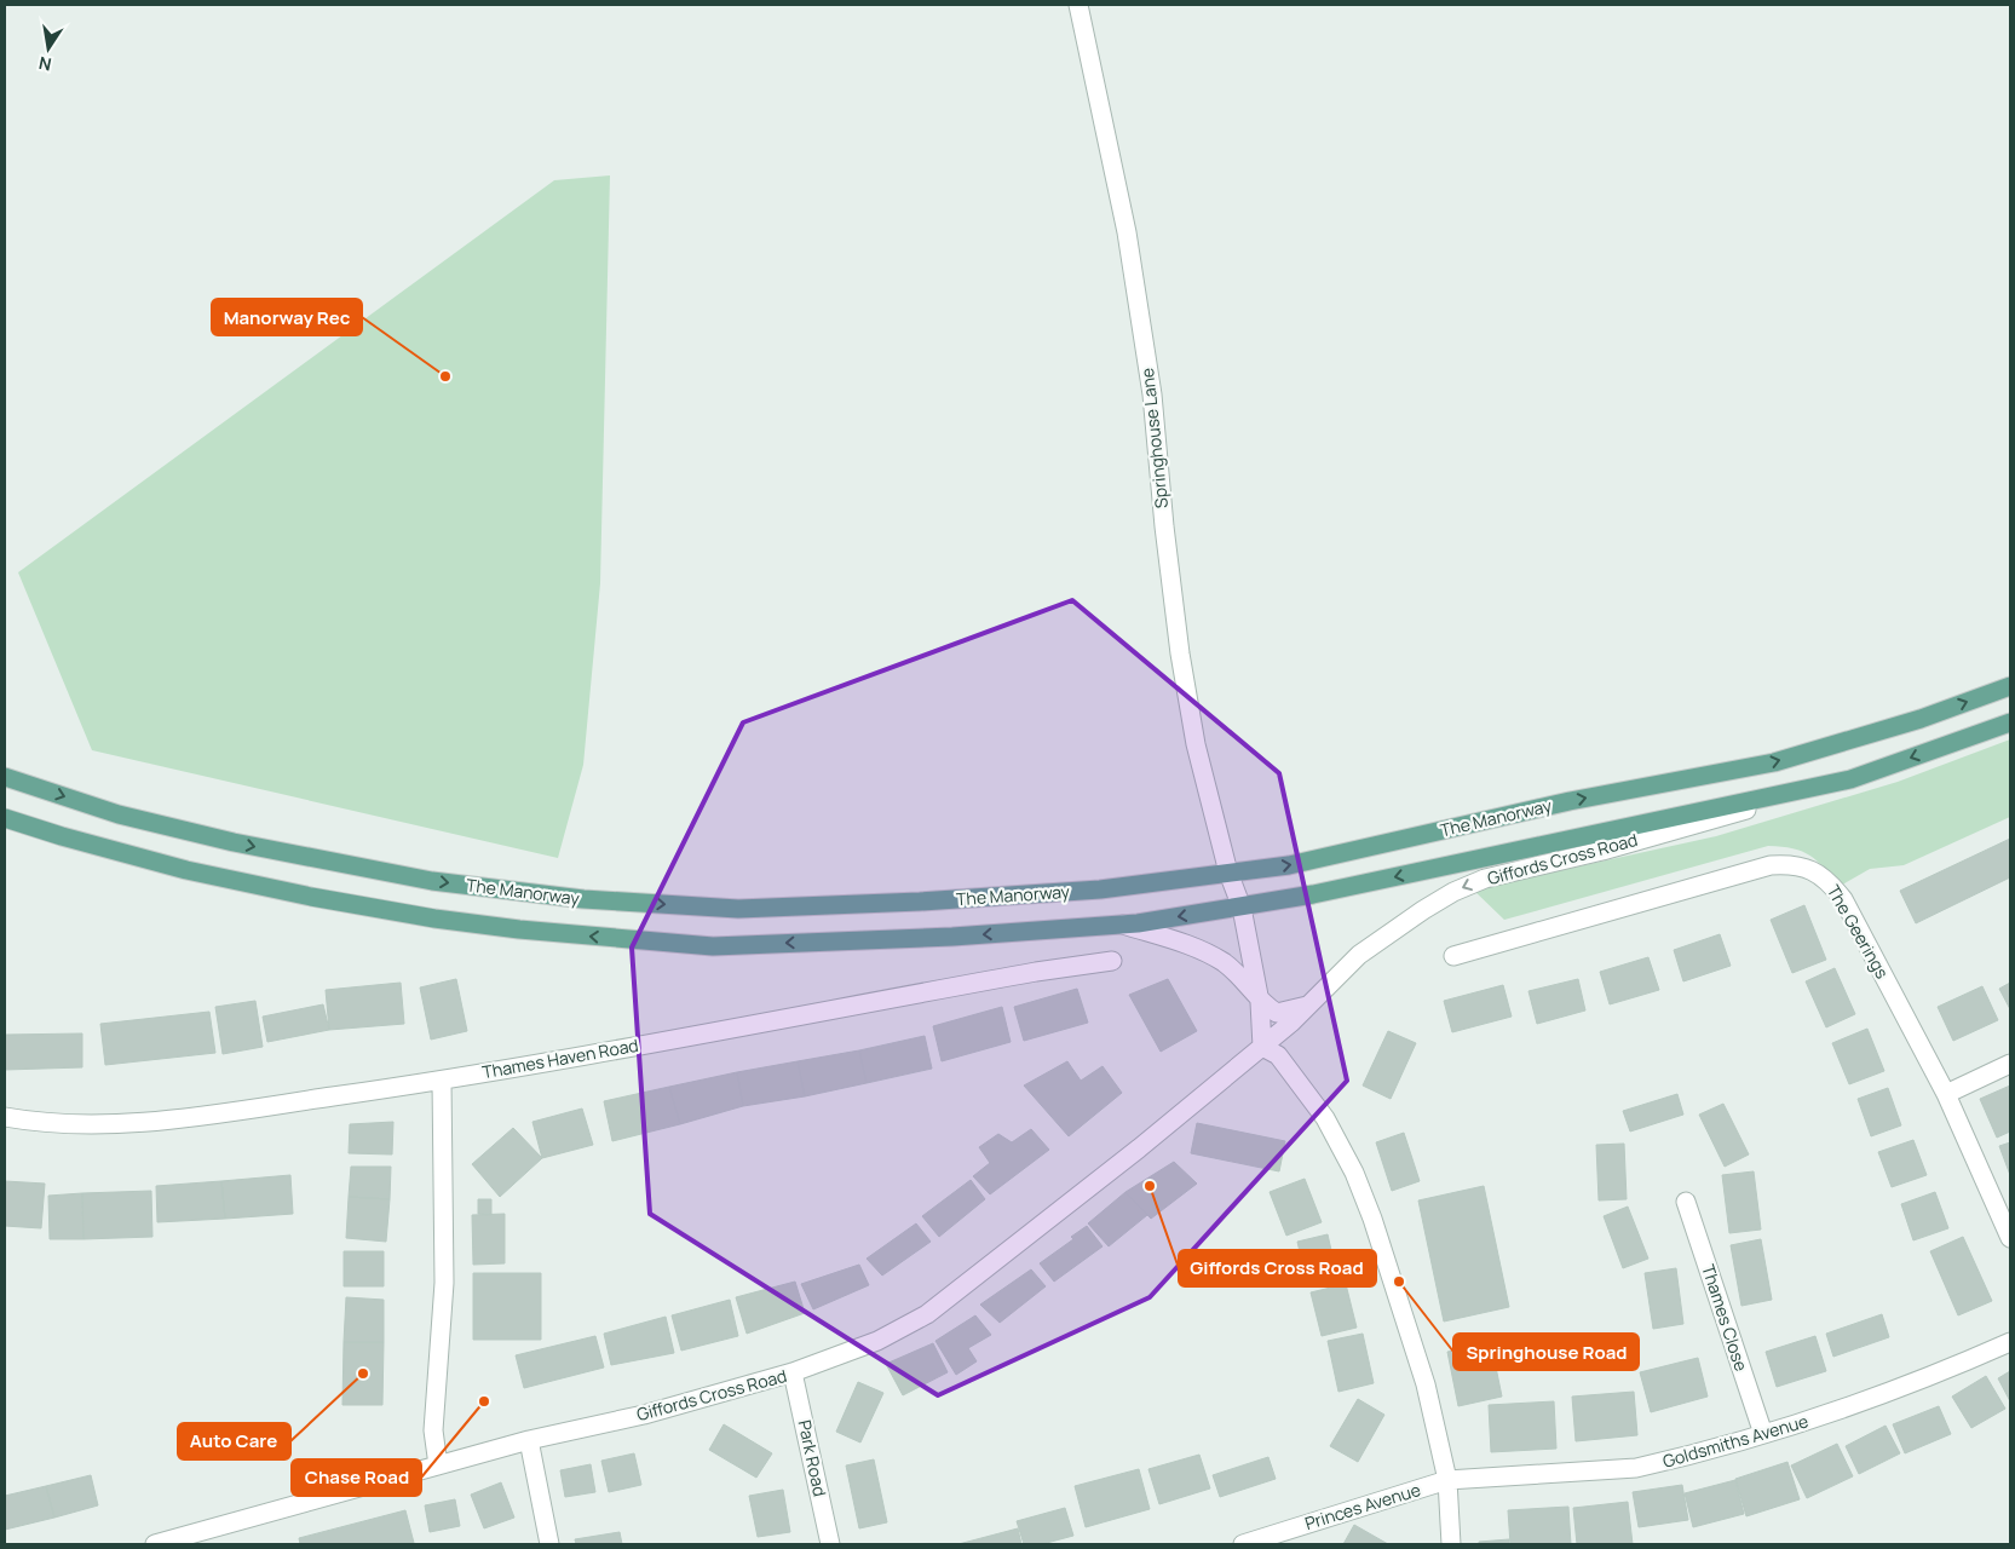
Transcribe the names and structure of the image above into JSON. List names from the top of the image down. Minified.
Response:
{"streets":{"main road":["The Manorway"],"street":["Springhouse Lane","Giffords Cross Road","The Geerings","Thames Haven Road","Thames Close","Goldsmiths Avenue","Park Road","Princes Avenue"]},"crossings":[["Springhouse Lane","The Manorway"],["Springhouse Lane","Giffords Cross Road"],["Giffords Cross Road","Park Road"],["Thames Close","Goldsmiths Avenue"],["Goldsmiths Avenue","Princes Avenue"]],"places":["Manorway Rec","Giffords Cross Road","Springhouse Road","Auto Care","Chase Road"],"north":"bottom"}
